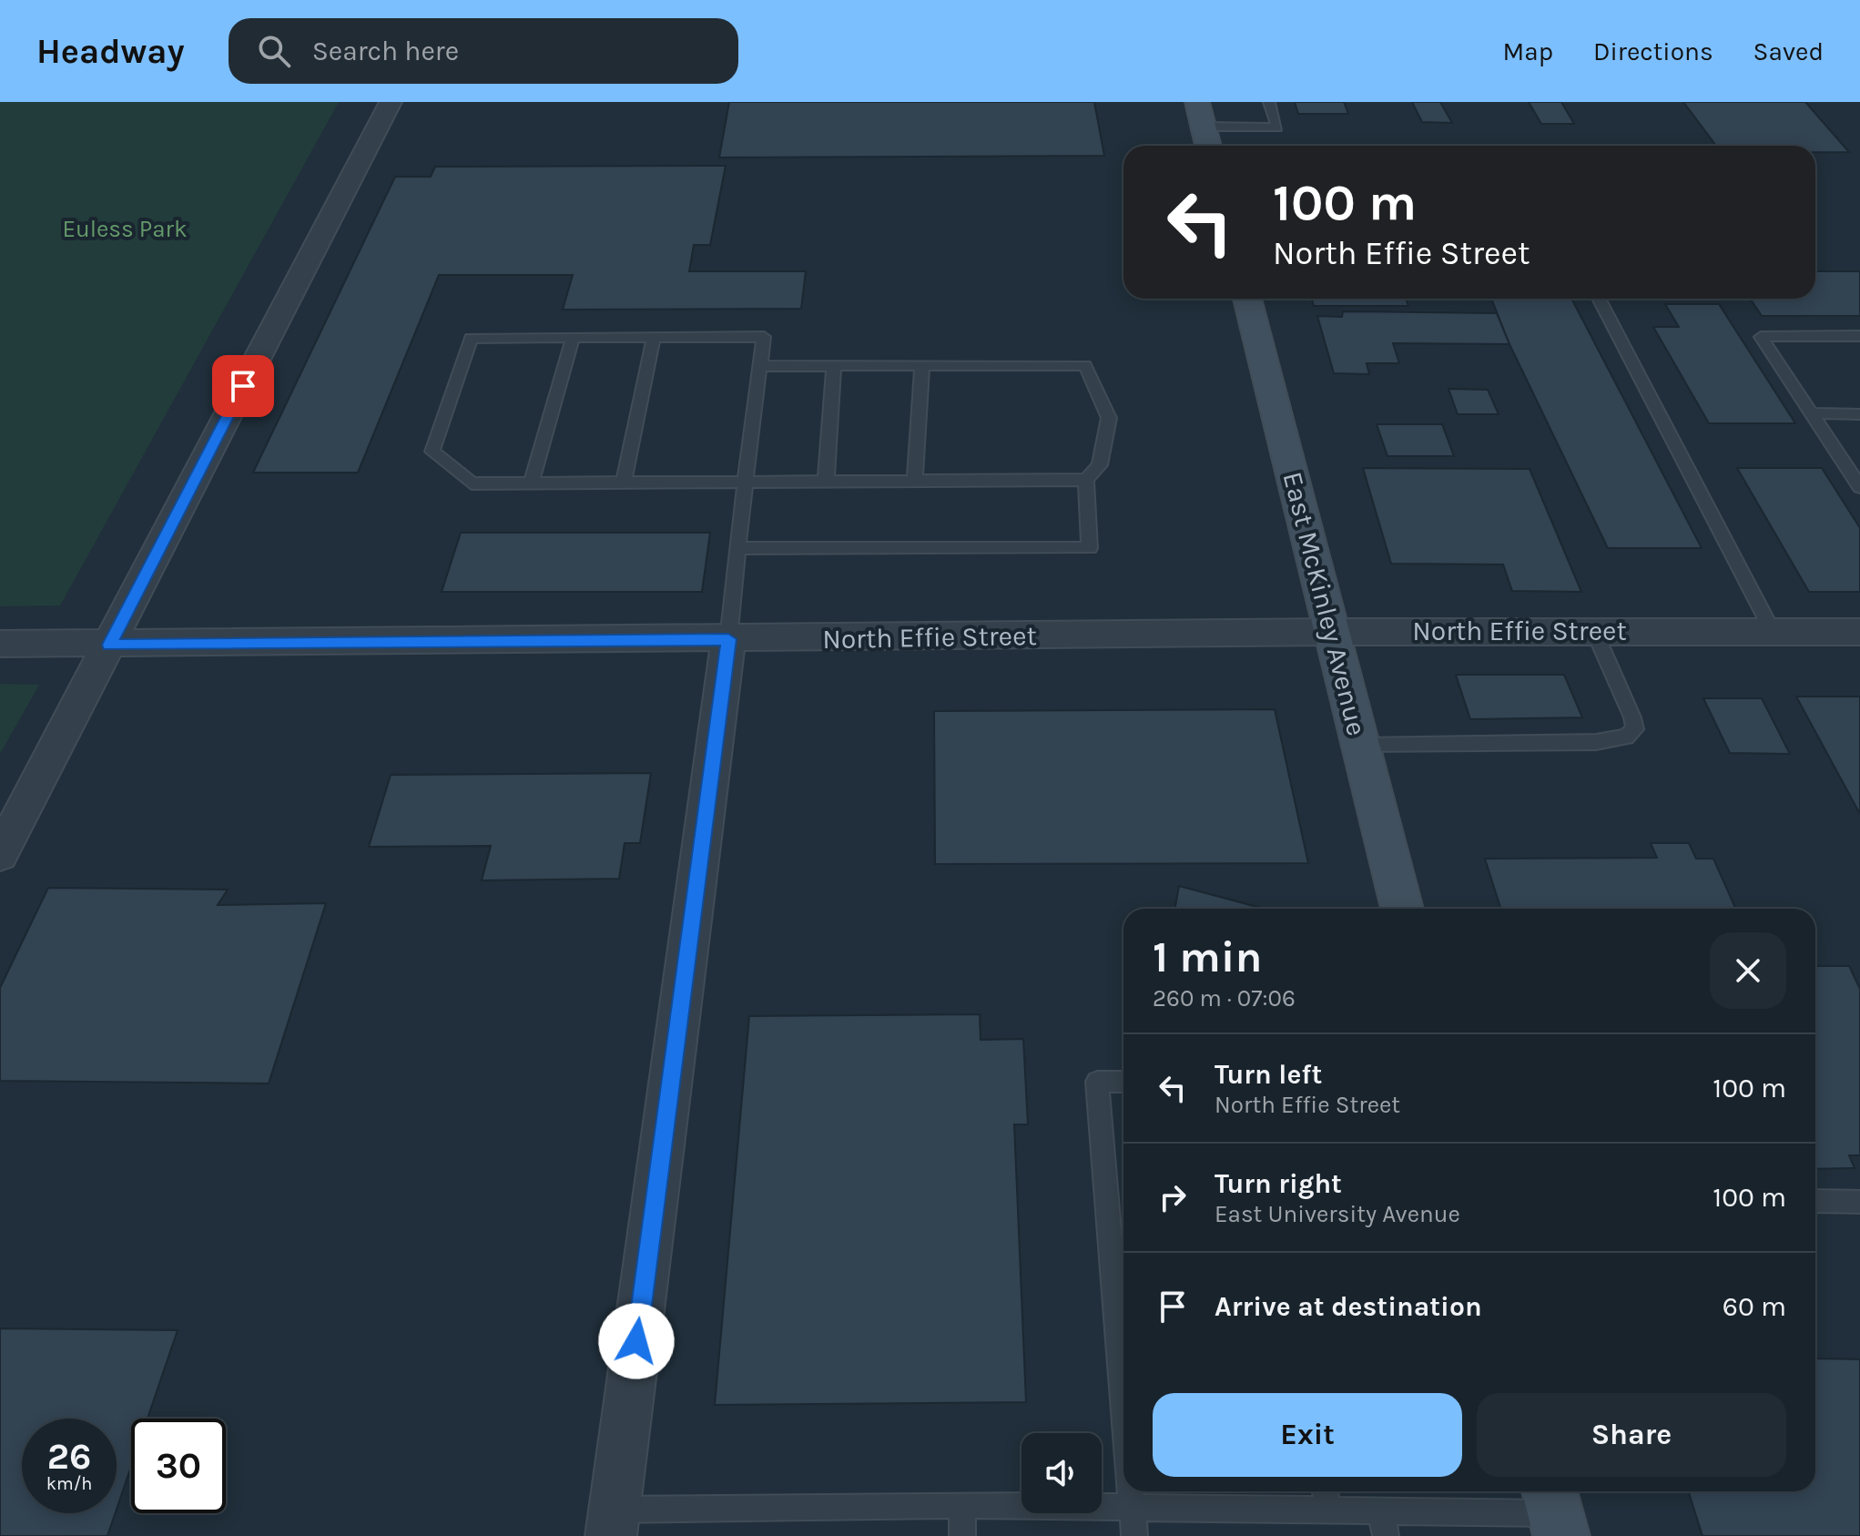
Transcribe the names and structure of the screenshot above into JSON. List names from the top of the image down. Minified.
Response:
{"streets":{"main road":["East McKinley Avenue"],"street":["North Effie Street"]},"crossings":[["East McKinley Avenue","North Effie Street"]],"parks":["Euless Park"],"page":{"header":"Headway","search":"Search here","nav":["Map","Directions","Saved"],"turn":["100 m","North Effie Street"],"heading":["1 min","260 m · 07:06"],"list":[{"name":"Turn left","note":"North Effie Street","value":"100 m"},{"name":"Turn right","note":"East University Avenue","value":"100 m"},{"name":"Arrive at destination","value":"60 m"}],"buttons":["Exit","Share"],"speed":"26 km/h","limit":"30"}}
